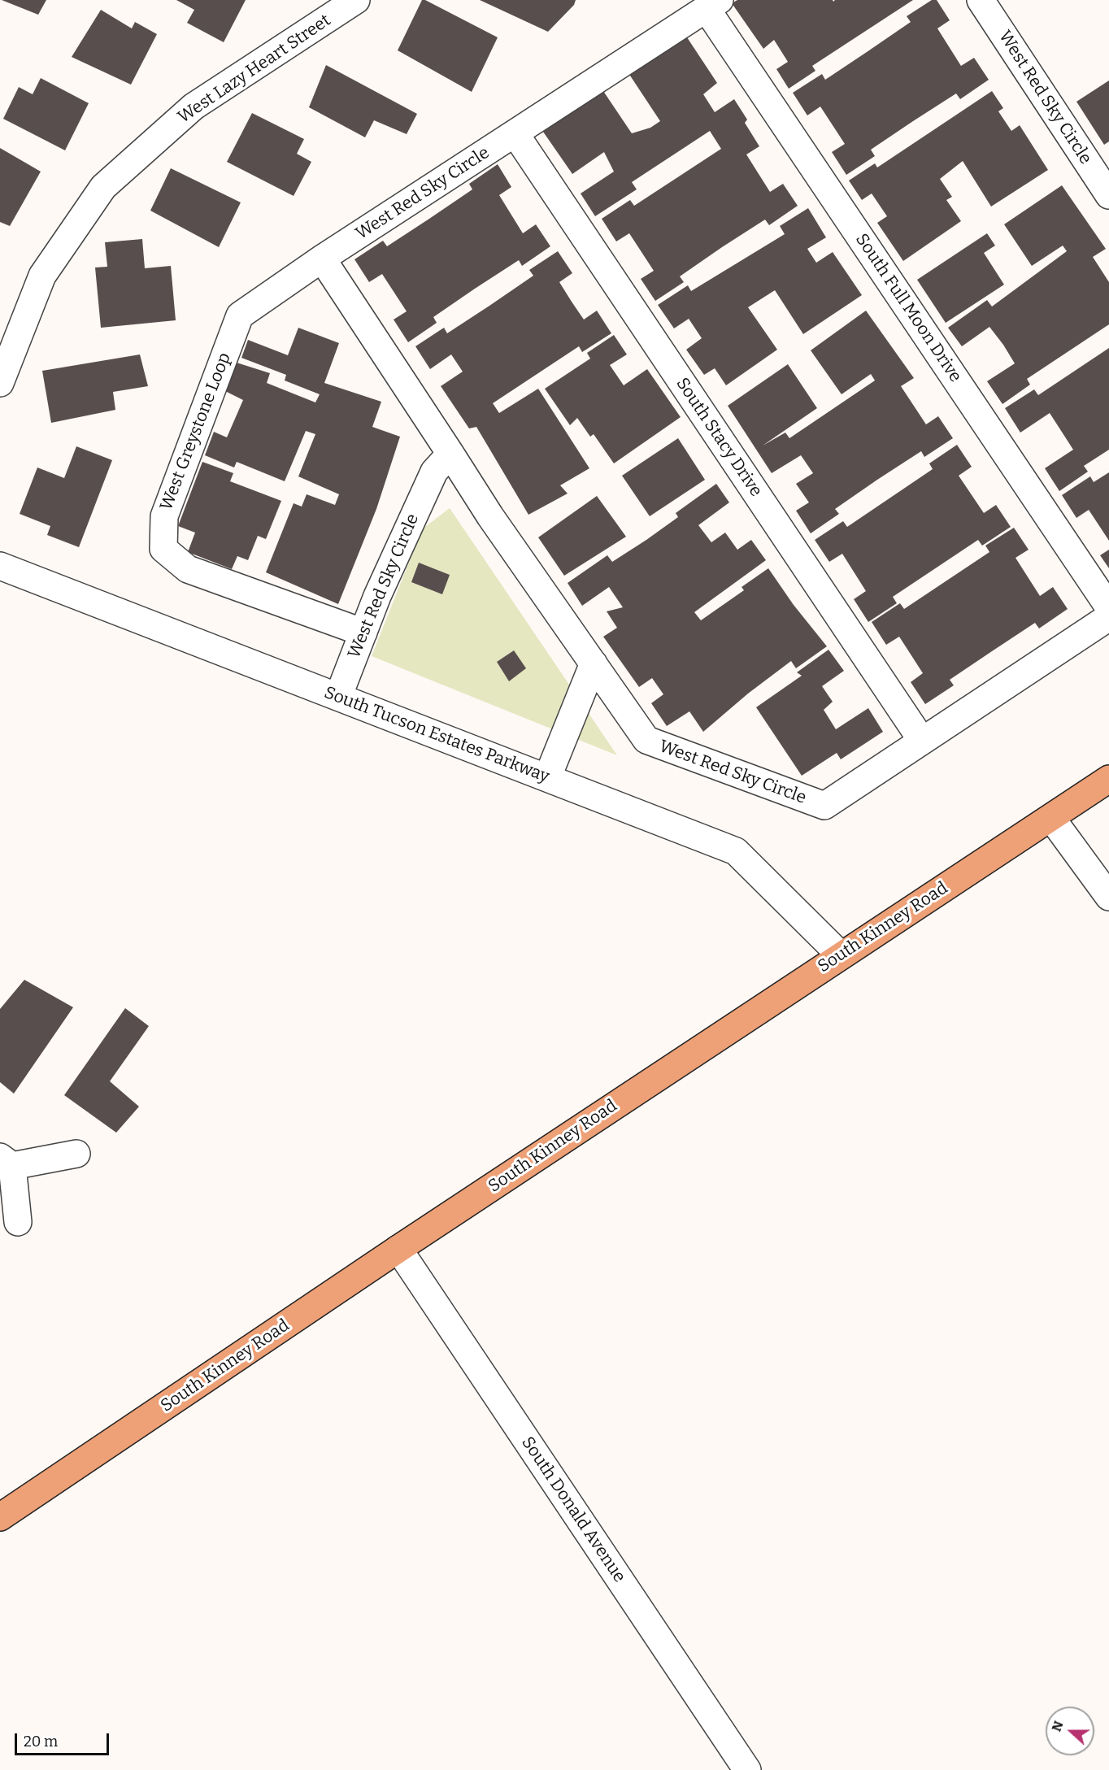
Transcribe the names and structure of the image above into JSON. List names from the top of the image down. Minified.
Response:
{"streets":{"main road":["South Kinney Road"],"street":["West Lazy Heart Street","West Red Sky Circle","South Full Moon Drive","West Greystone Loop","South Stacy Drive","South Tucson Estates Parkway","South Donald Avenue"]},"crossings":[["West Red Sky Circle","South Full Moon Drive"],["West Red Sky Circle","West Greystone Loop"],["West Red Sky Circle","South Stacy Drive"],["West Red Sky Circle","South Tucson Estates Parkway"],["South Tucson Estates Parkway","South Kinney Road"],["South Kinney Road","South Donald Avenue"]],"scale_bar":"20 m","north":"left"}
